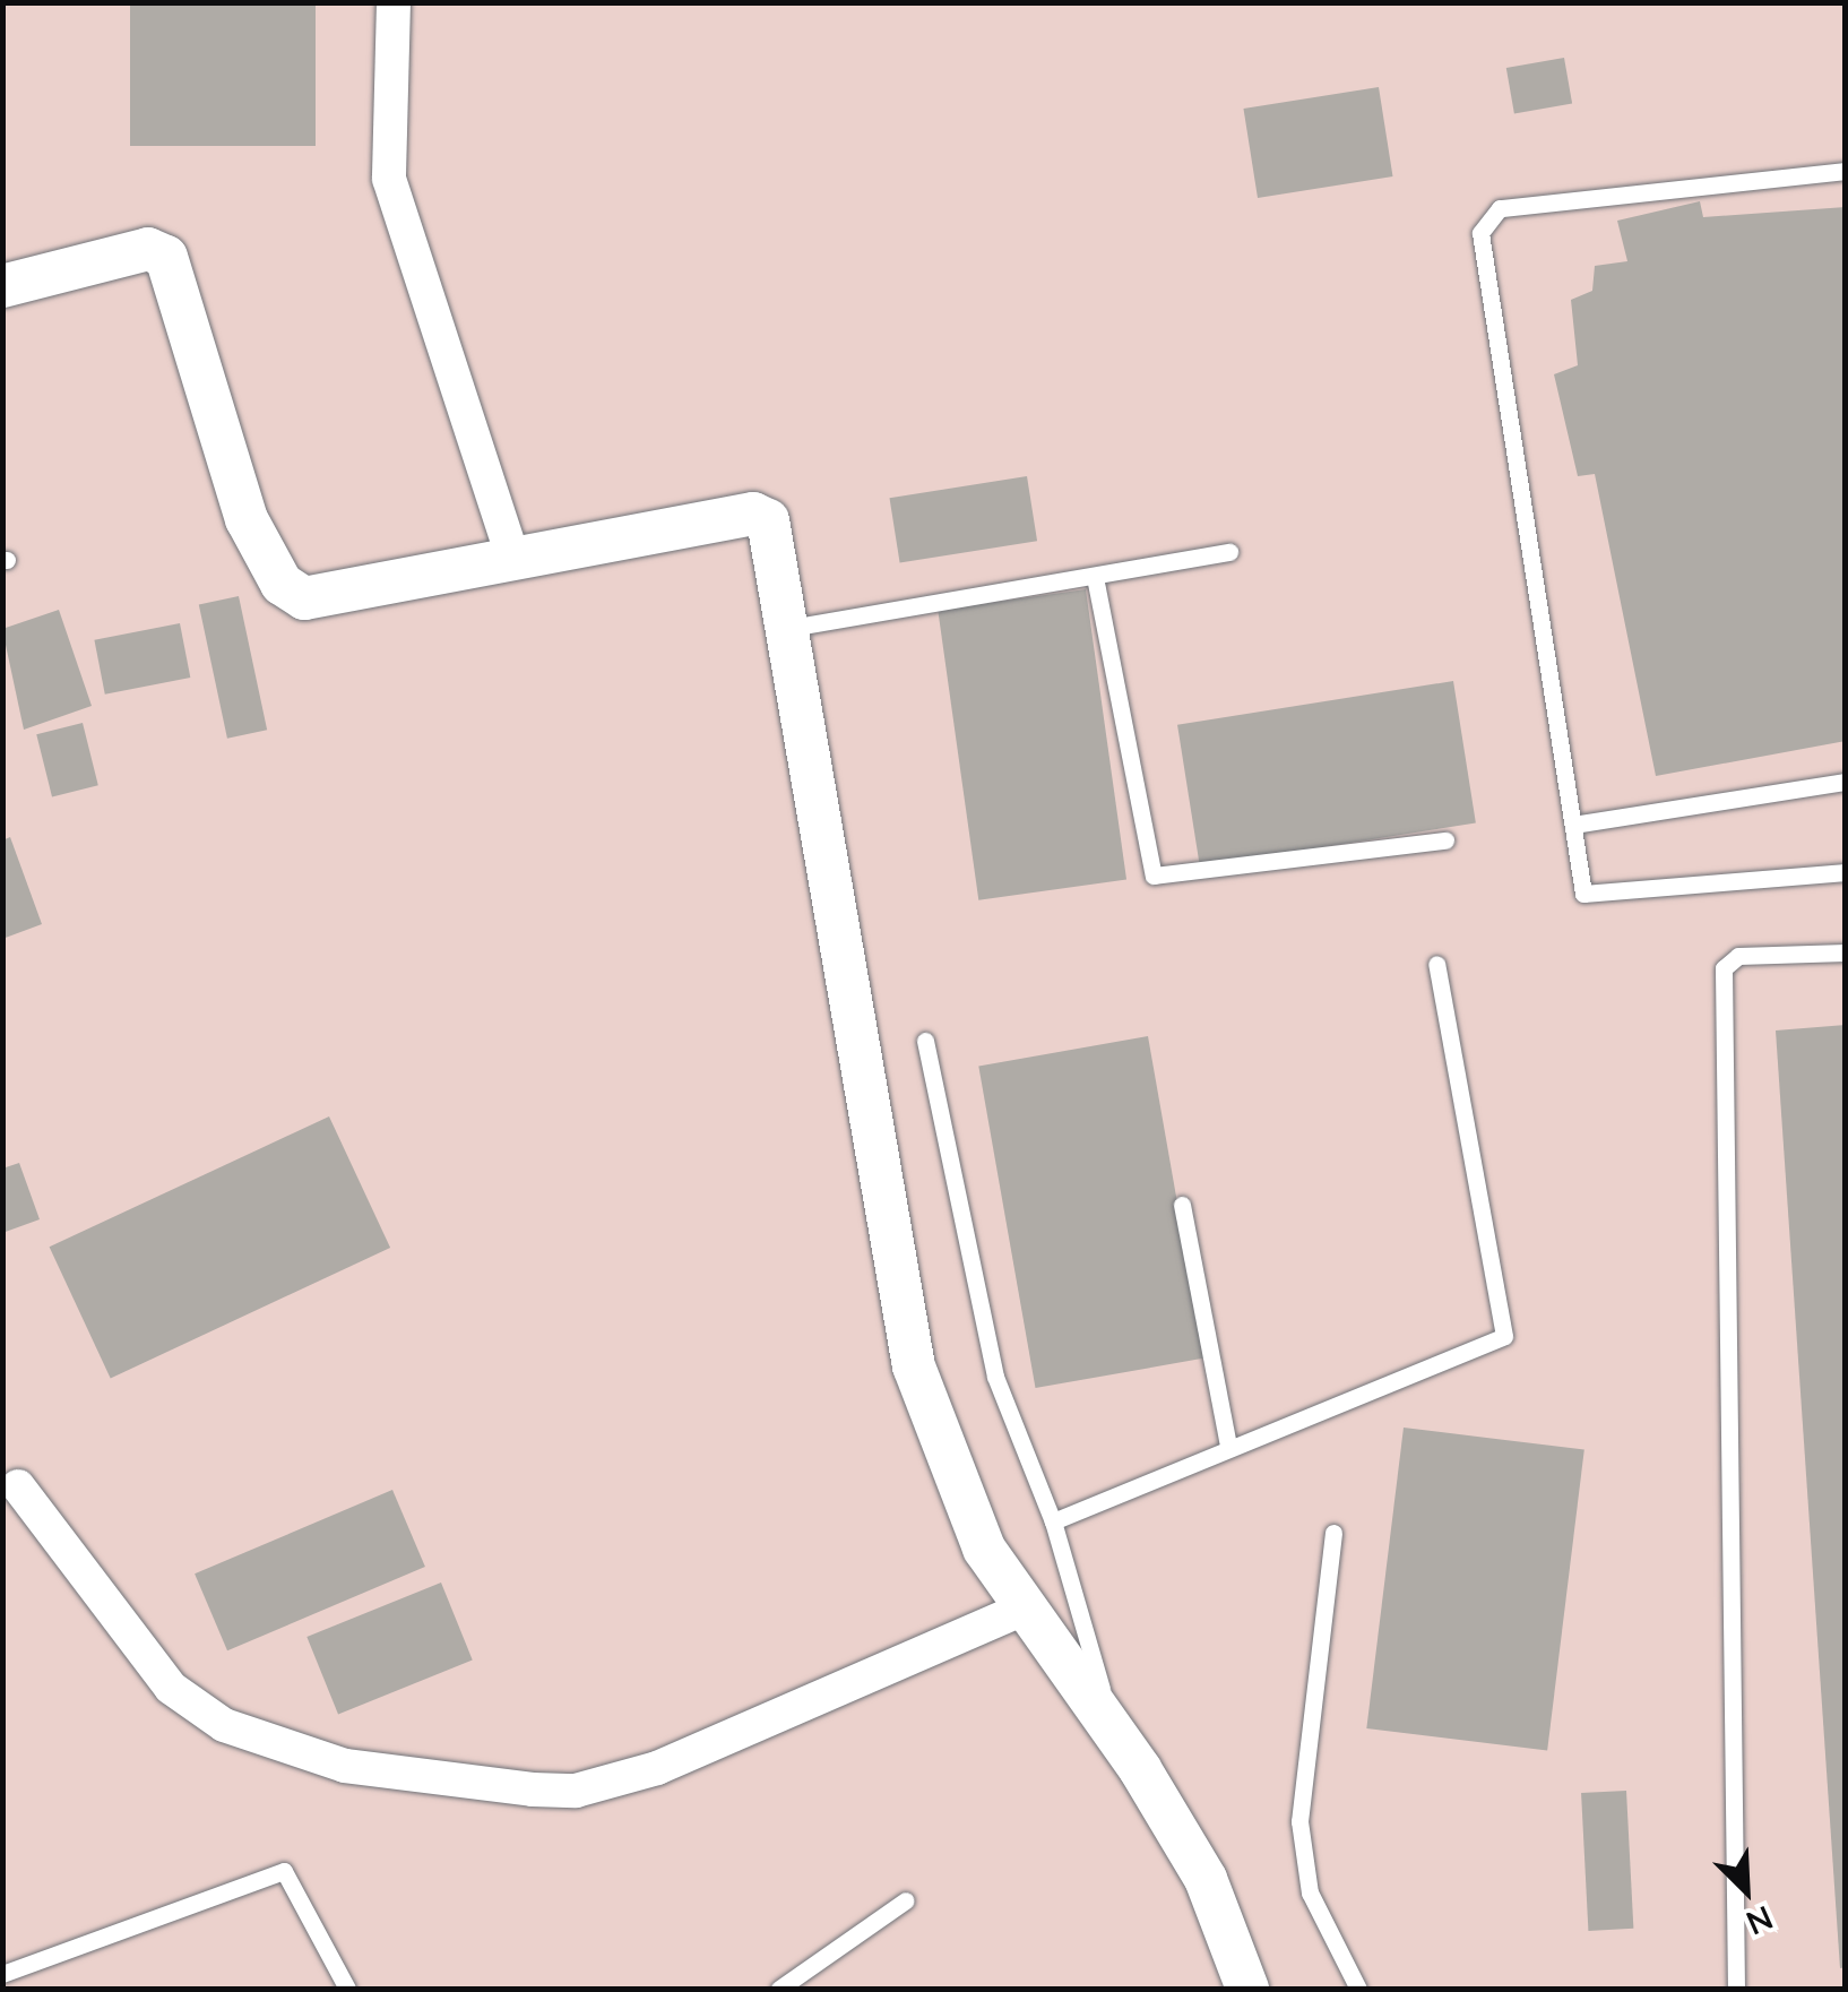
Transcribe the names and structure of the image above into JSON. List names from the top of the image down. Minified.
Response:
{"north":"bottom right"}
